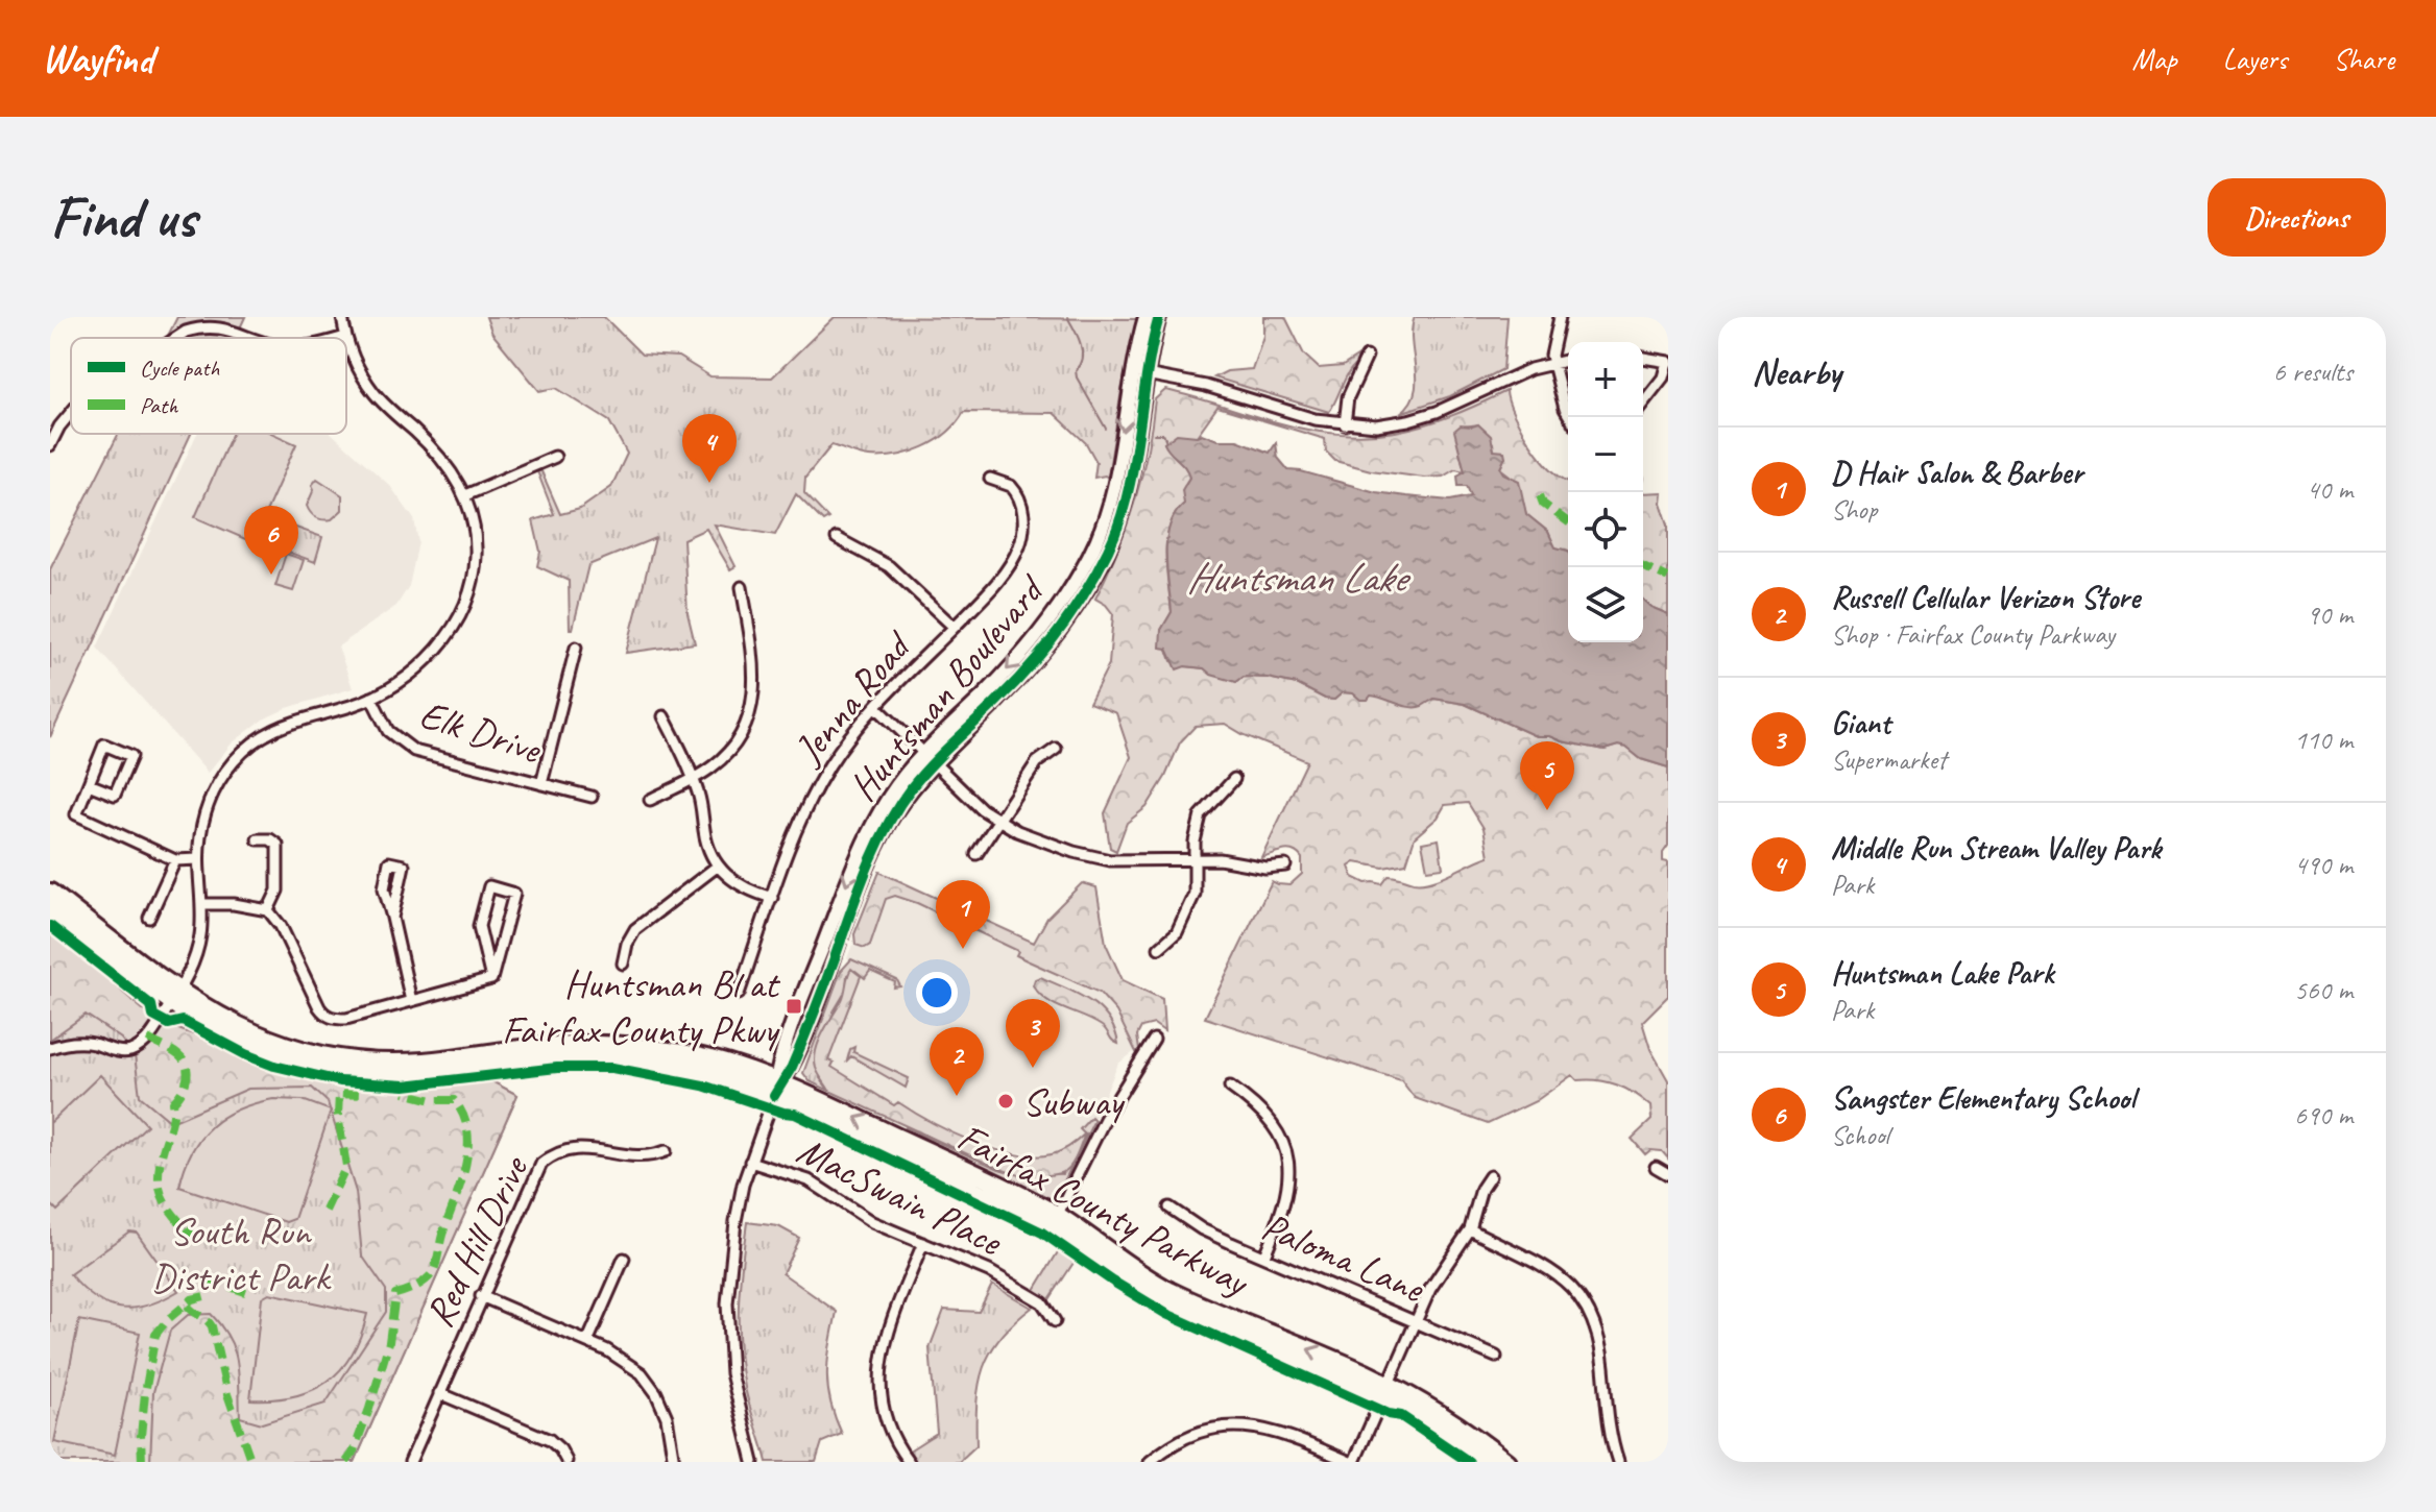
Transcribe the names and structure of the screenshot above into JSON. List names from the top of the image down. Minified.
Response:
{"streets":{"highway":["Fairfax County Parkway"],"street":["Huntsman Boulevard","Jenna Road","Elk Drive","MacSwain Place","Red Hill Drive","Paloma Lane"]},"crossings":[["Huntsman Boulevard","MacSwain Place"],["Huntsman Boulevard","Fairfax County Parkway"]],"water":["Huntsman Lake"],"parks":["South Run District Park"],"places":{"transit":["Huntsman Bl at Fairfax County Pkwy"],"other":["Subway"]},"legend":["Cycle path","Path"],"page":{"header":"Wayfind","nav":["Map","Layers","Share"],"buttons":"Directions","title":"Find us","heading":["Nearby","6 results"],"map_buttons":["+","−"],"pins":["4","6","5","1","3","2"],"list":[{"mark":"1","name":"D Hair Salon & Barber","note":"Shop","value":"40 m"},{"mark":"2","name":"Russell Cellular Verizon Store","note":"Shop · Fairfax County Parkway","value":"90 m"},{"mark":"3","name":"Giant","note":"Supermarket","value":"110 m"},{"mark":"4","name":"Middle Run Stream Valley Park","note":"Park","value":"490 m"},{"mark":"5","name":"Huntsman Lake Park","note":"Park","value":"560 m"},{"mark":"6","name":"Sangster Elementary School","note":"School","value":"690 m"}]}}
